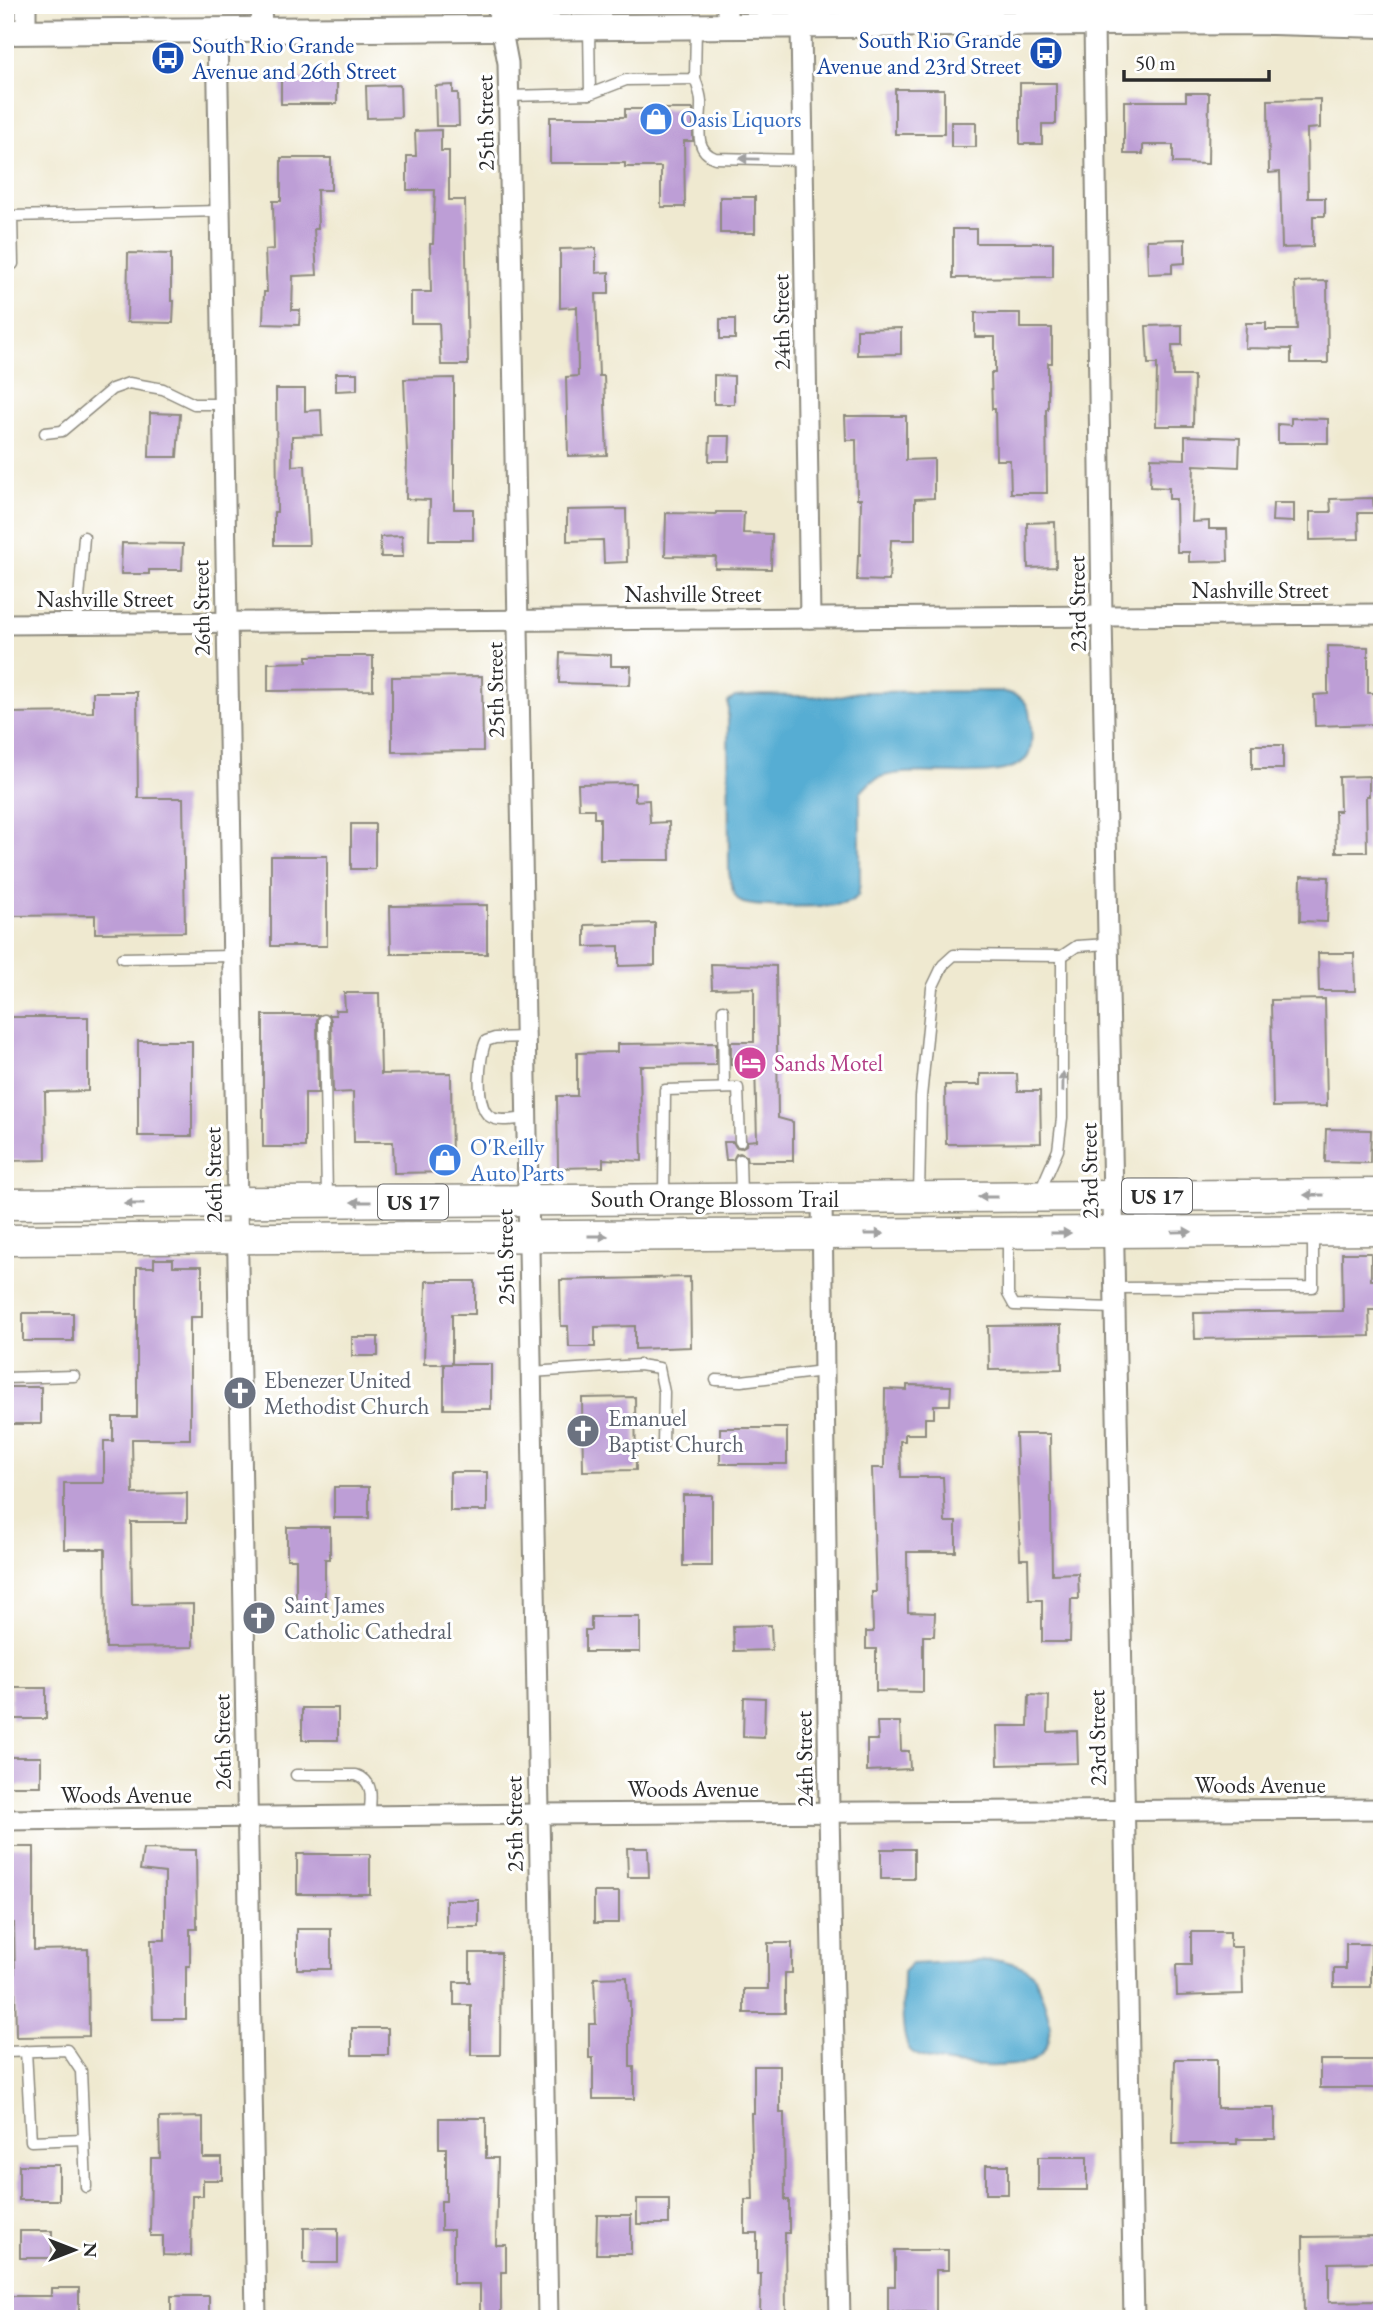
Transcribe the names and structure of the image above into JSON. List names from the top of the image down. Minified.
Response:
{"streets":{"main road":["US 17","South Orange Blossom Trail"],"street":["25th Street","24th Street","Nashville Street","23rd Street","26th Street","Woods Avenue"]},"crossings":[["25th Street","Nashville Street"],["25th Street","South Orange Blossom Trail"],["25th Street","Woods Avenue"],["24th Street","Nashville Street"],["24th Street","South Orange Blossom Trail"],["24th Street","Woods Avenue"],["Nashville Street","23rd Street"],["Nashville Street","26th Street"],["23rd Street","South Orange Blossom Trail"],["23rd Street","Woods Avenue"],["26th Street","South Orange Blossom Trail"],["26th Street","Woods Avenue"]],"places":{"bus stop":["South Rio Grande Avenue and 23rd Street","South Rio Grande Avenue and 26th Street"],"shop":["Oasis Liquors","O'Reilly Auto Parts"],"hotel":["Sands Motel"],"church":["Ebenezer United Methodist Church","Emanuel Baptist Church","Saint James Catholic Cathedral"]},"scale_bar":"50 m","north":"right"}
